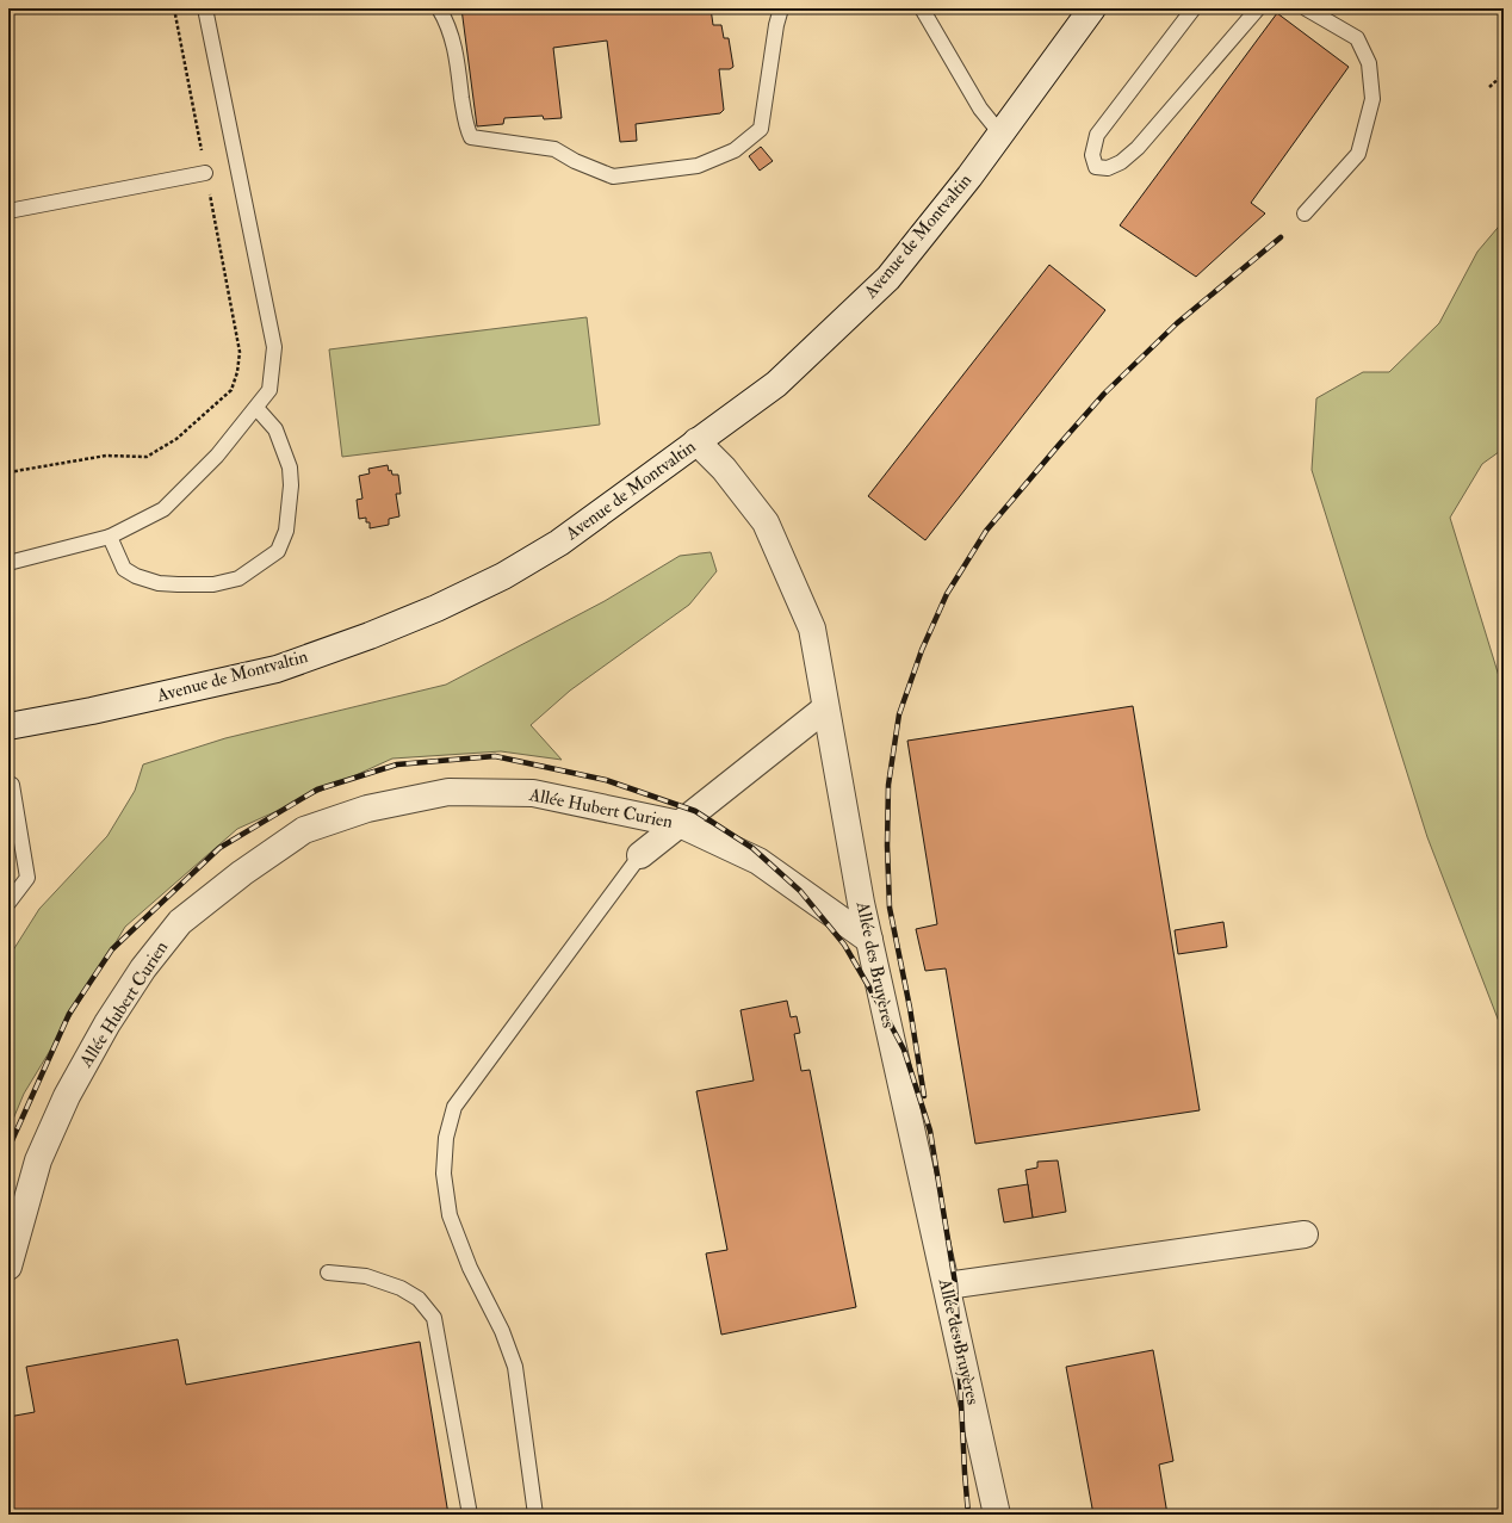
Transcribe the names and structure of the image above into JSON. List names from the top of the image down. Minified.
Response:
{"streets":{"street":["Avenue de Montvaltin","Allée Hubert Curien","Allée des Bruyères"]},"crossings":[["Avenue de Montvaltin","Allée des Bruyères"],["Allée Hubert Curien","Allée des Bruyères"]]}
